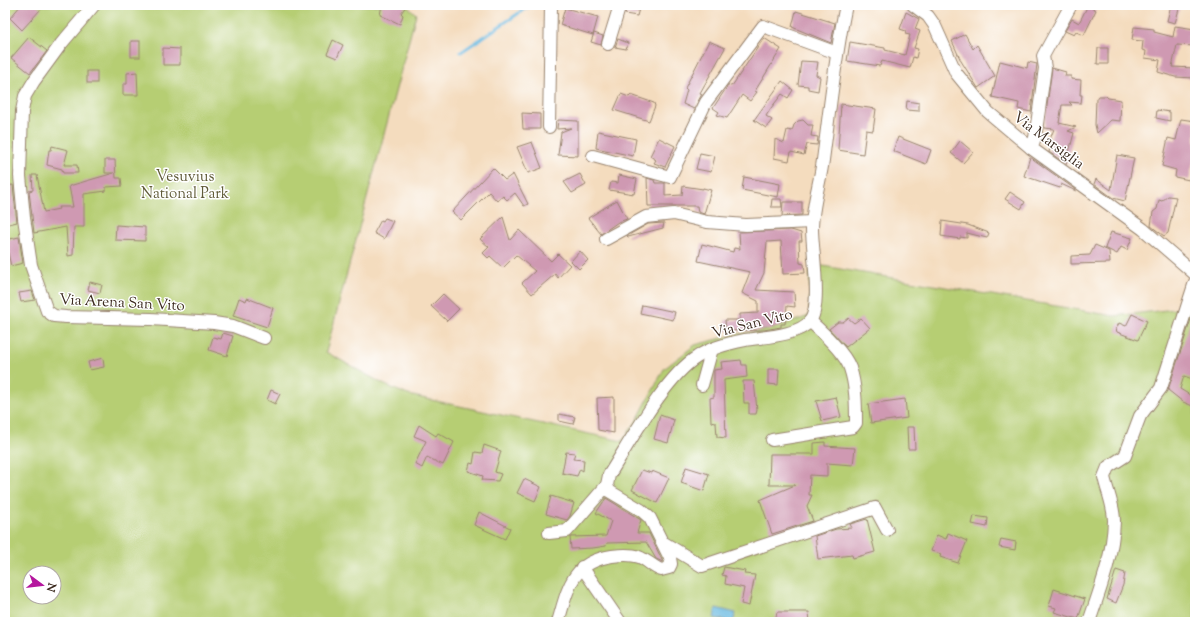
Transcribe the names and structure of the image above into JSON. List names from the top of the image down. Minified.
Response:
{"streets":{"street":["Via Marsiglia","Via Arena San Vito","Via San Vito"]},"parks":["Vesuvius National Park"],"north":"right"}
